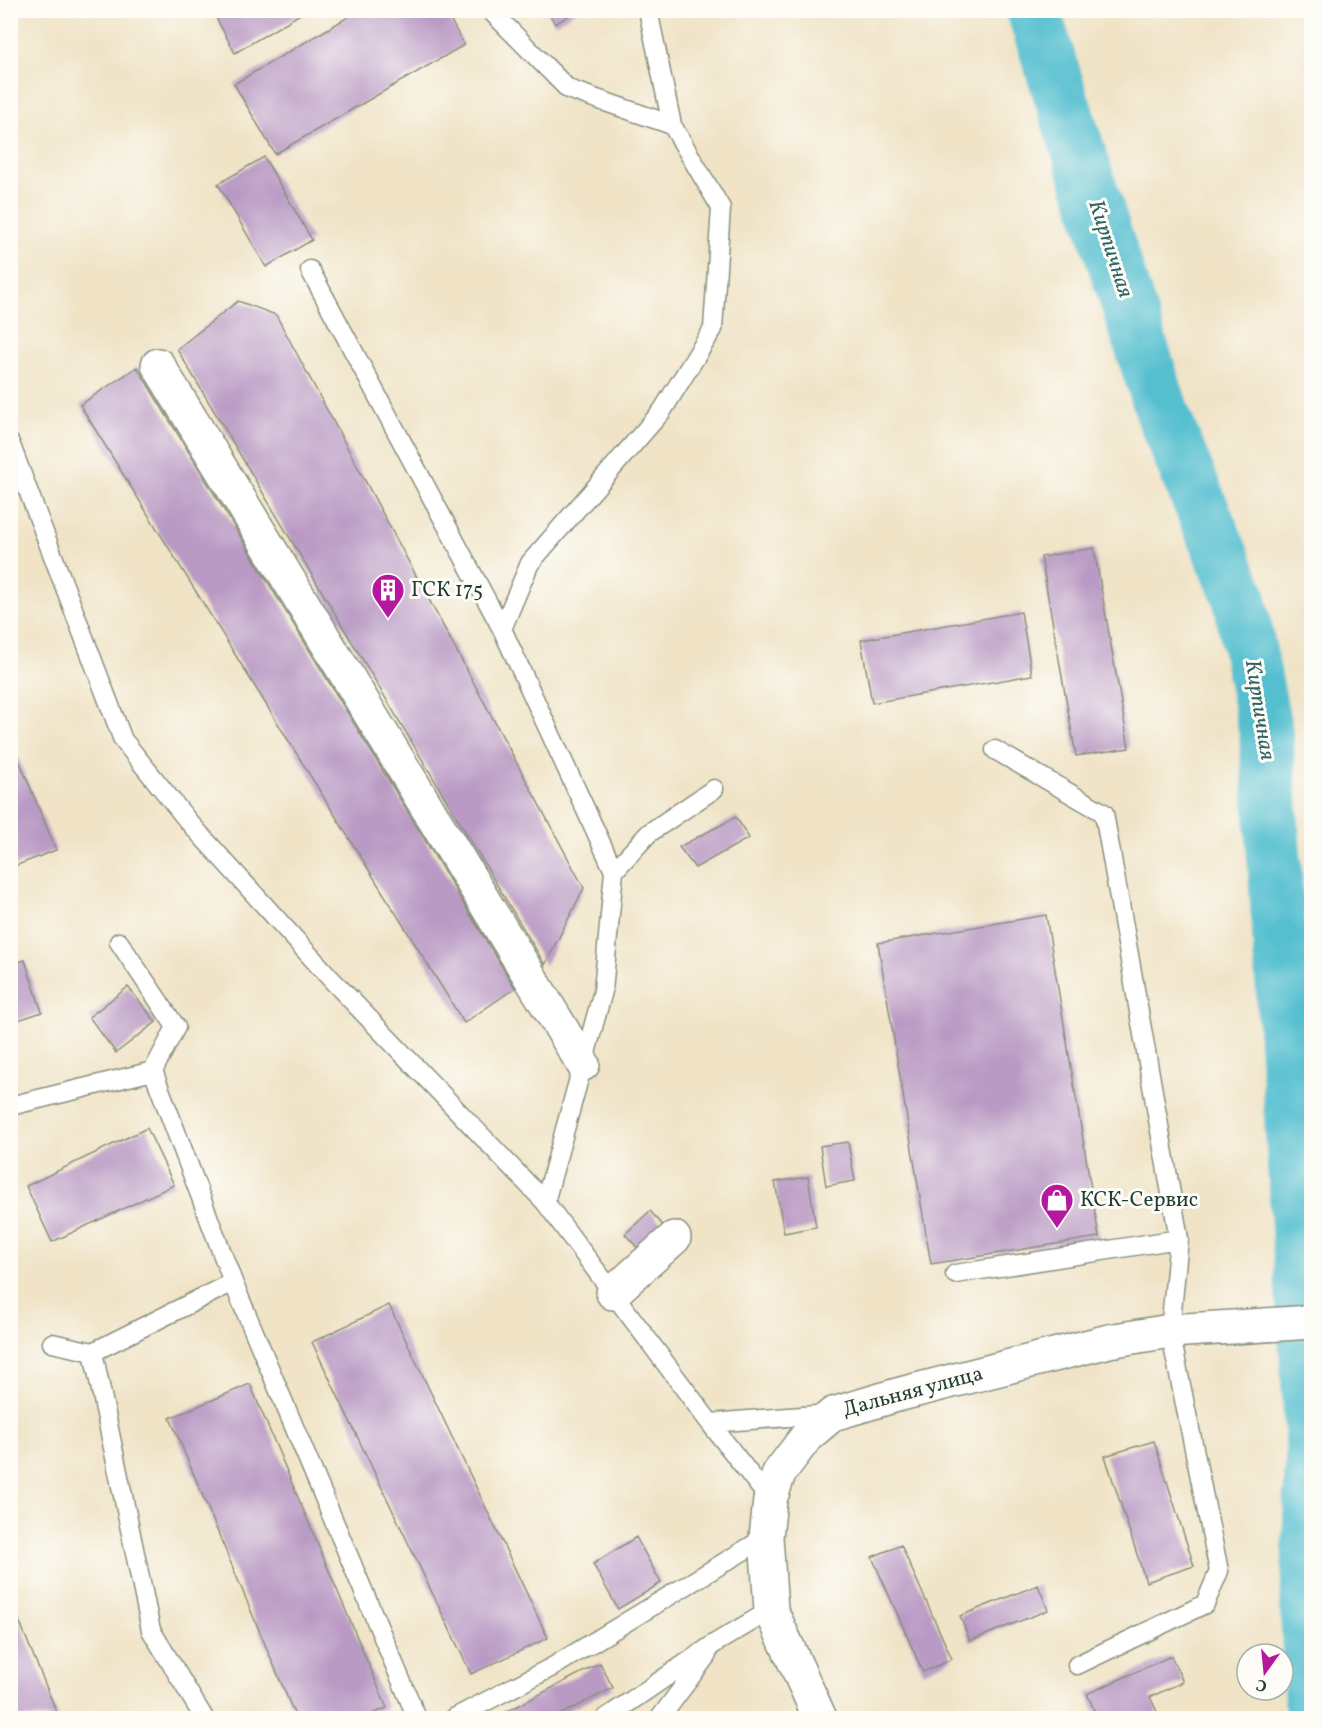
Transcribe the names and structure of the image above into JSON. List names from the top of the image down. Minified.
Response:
{"streets":{"street":["Дальняя улица"]},"water":["Кирпичная"],"places":{"building":["ГСК 175"],"shop":["КСК-Сервис"]},"north":"bottom"}
